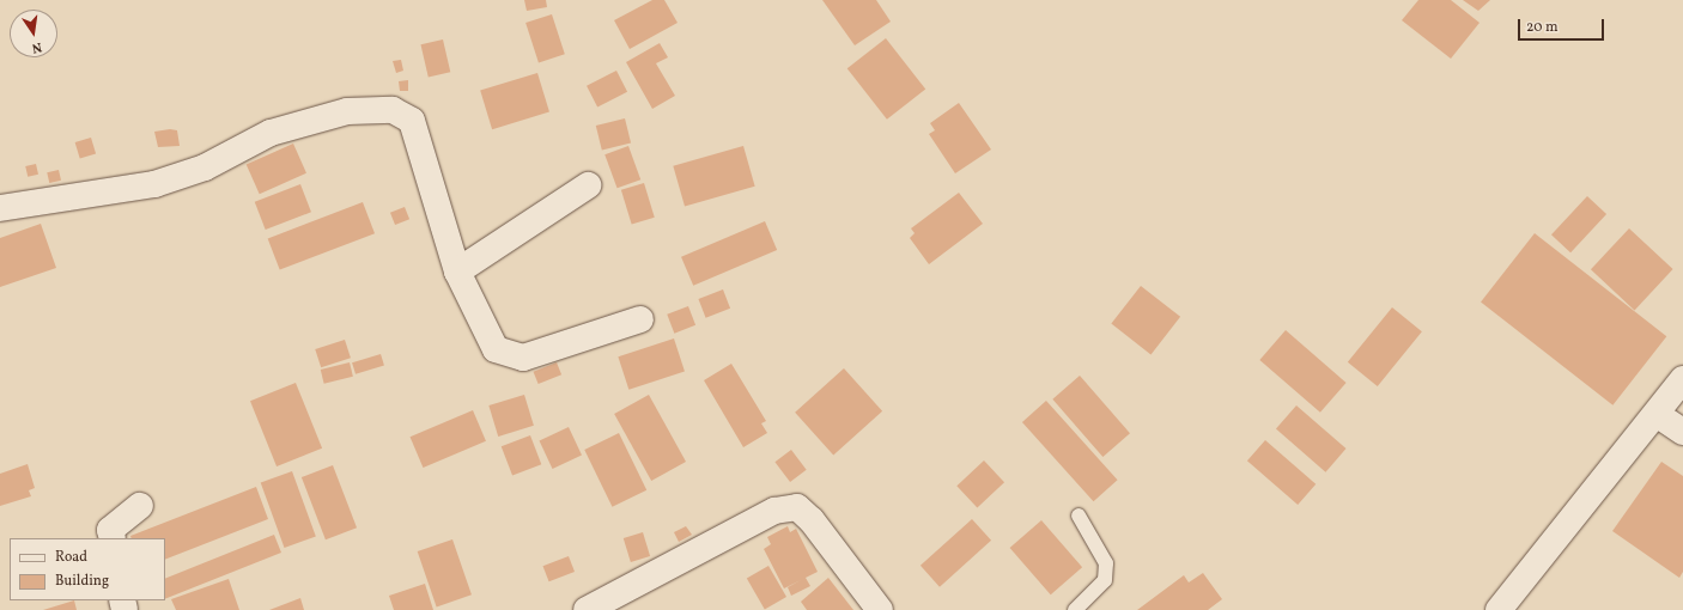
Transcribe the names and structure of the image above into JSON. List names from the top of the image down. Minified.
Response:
{"legend":["Road","Building"],"scale_bar":"20 m","north":"bottom"}
